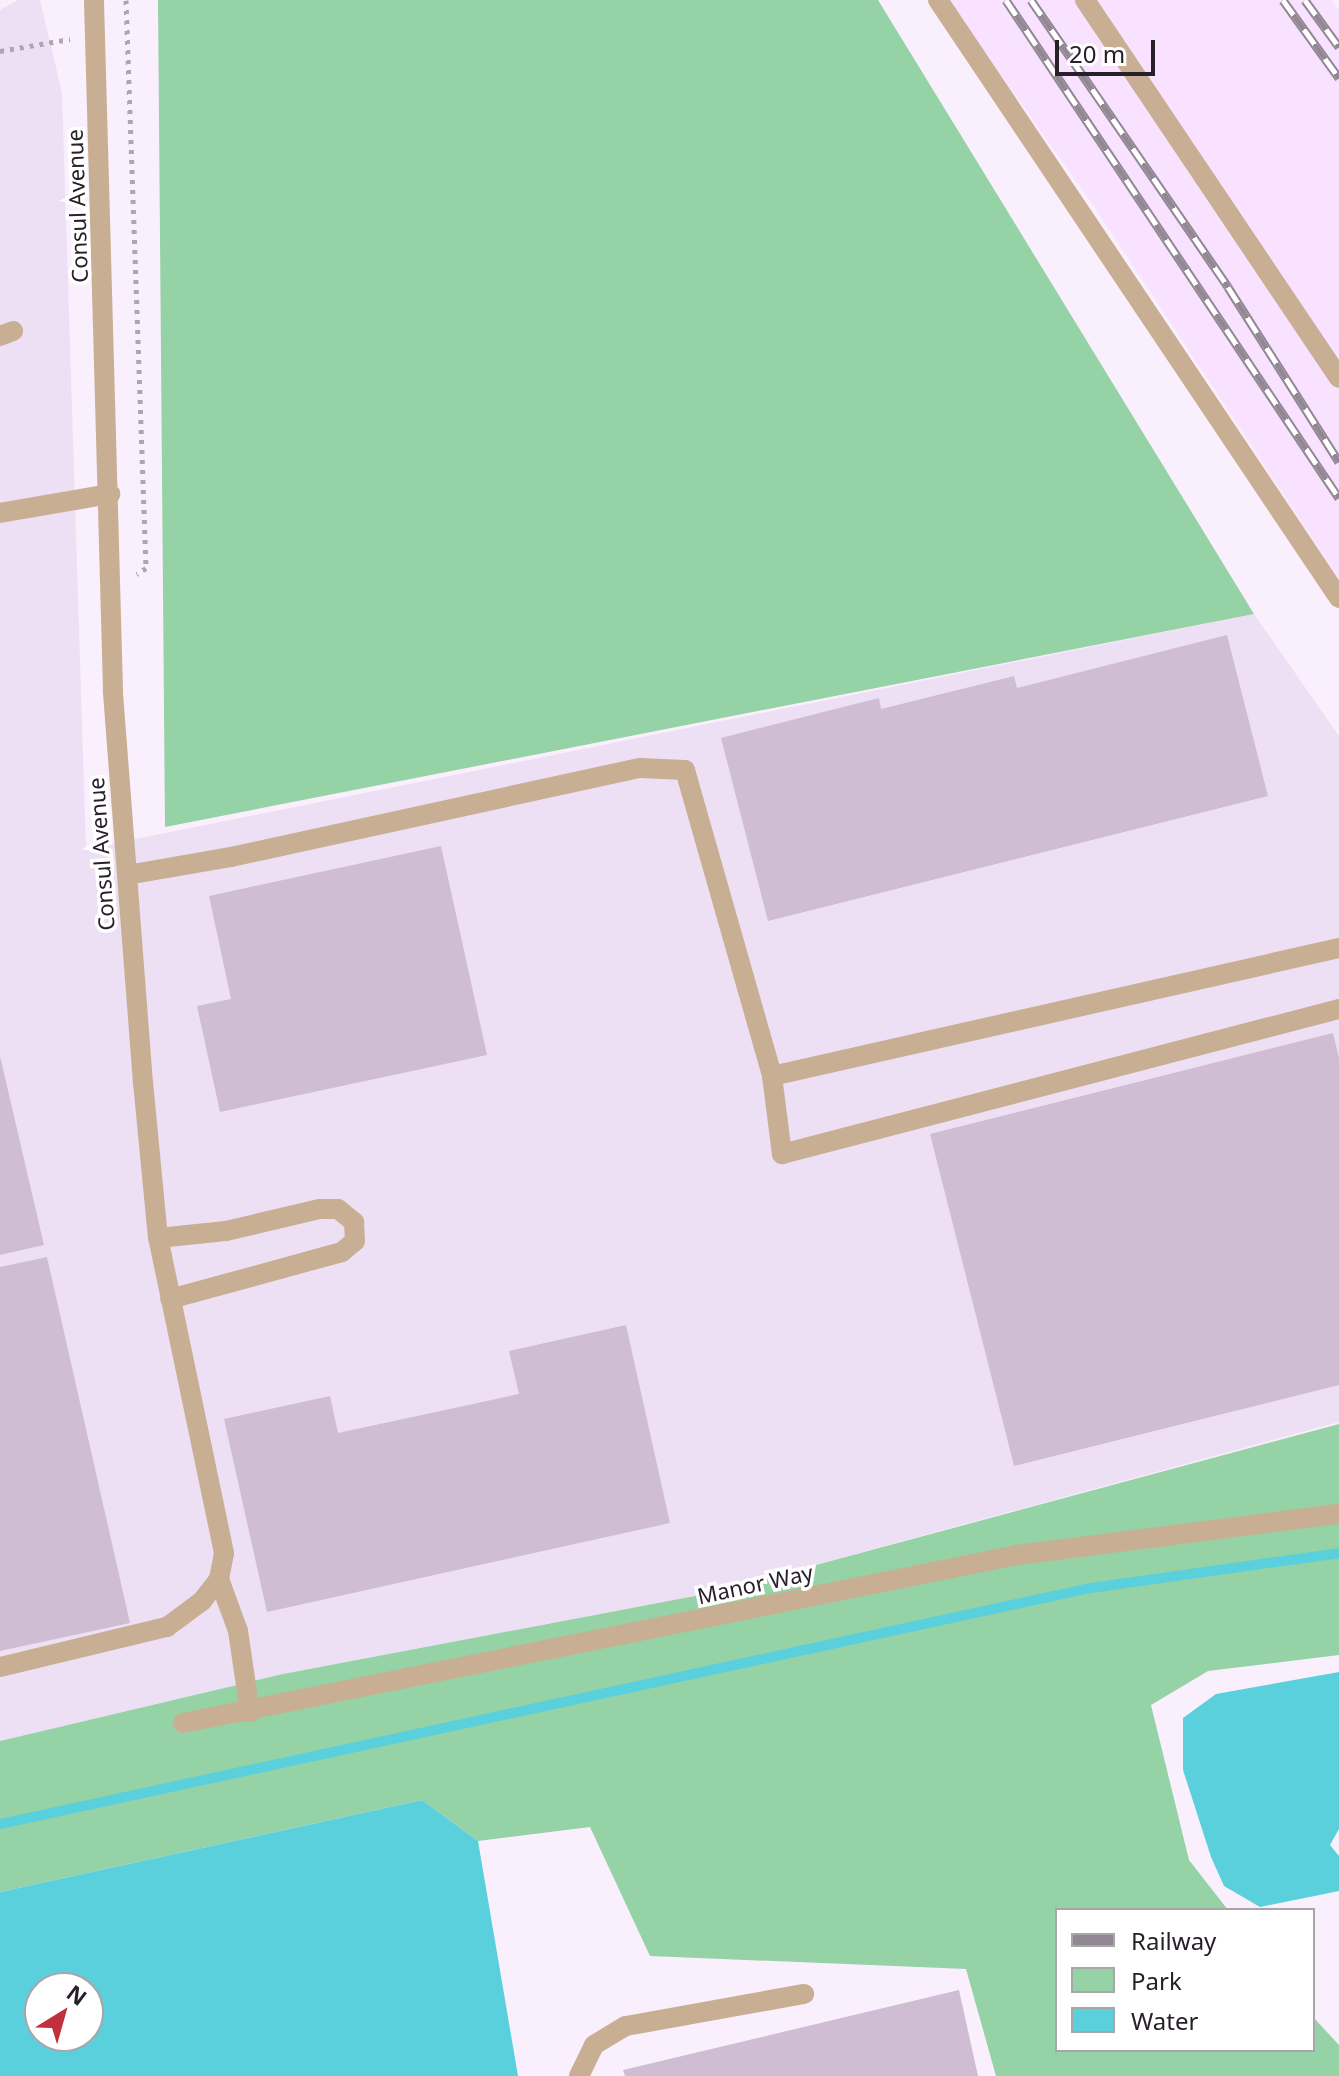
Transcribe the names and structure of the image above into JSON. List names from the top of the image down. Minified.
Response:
{"streets":{"lane":["Consul Avenue","Manor Way"]},"legend":["Railway","Park","Water"],"scale_bar":"20 m","north":"top right"}
